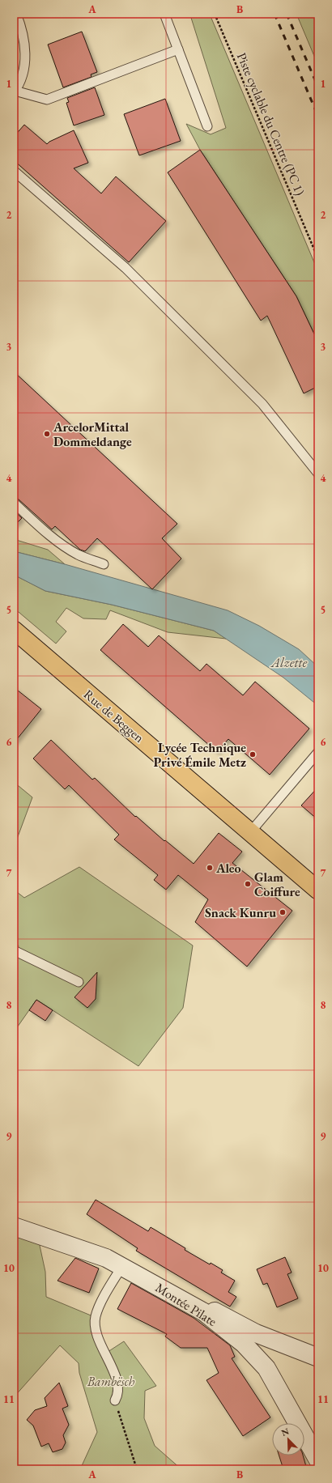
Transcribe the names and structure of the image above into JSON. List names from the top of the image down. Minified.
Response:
{"streets":{"main road":["Rue de Beggen"],"street":["Montée Pilate"],"path":["Piste cyclable du Centre (PC 1)"]},"water":["Alzette"],"parks":["Bambësch"],"places":["ArcelorMittal Dommeldange","Lycée Technique Privé Émile Metz","Aleo","Glam Coiffure","Snack Kunru"],"north":"top left","grid":{"columns":["A","B"],"rows":["1","2","3","4","5","6","7","8","9","10","11"]}}
